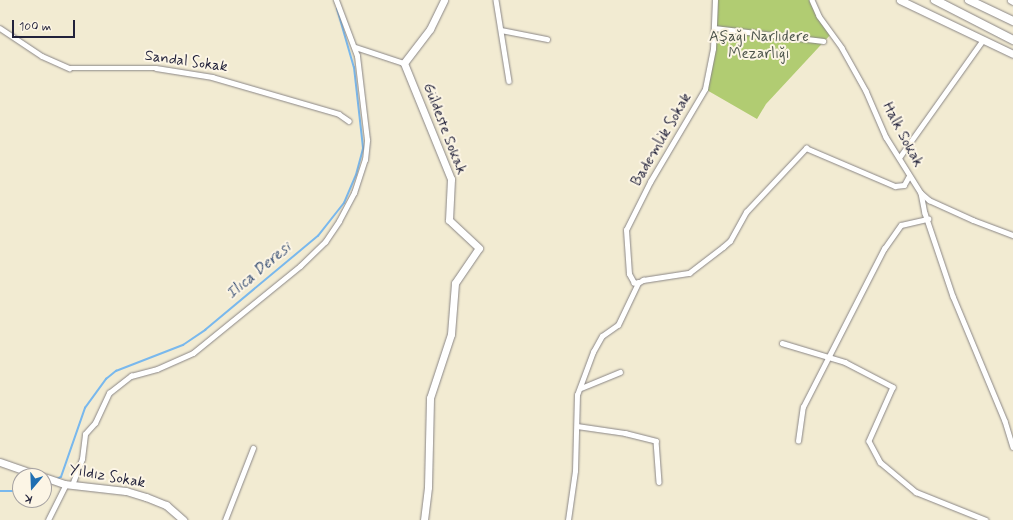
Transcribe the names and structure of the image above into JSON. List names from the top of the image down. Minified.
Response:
{"streets":{"street":["Sandal Sokak","Güldeste Sokak","Halk Sokak","Bademlik Sokak","Yıldız Sokak"]},"water":["Ilıca Deresi"],"parks":["Aşağı Narlıdere Mezarlığı"],"scale_bar":"100 m","north":"bottom"}
